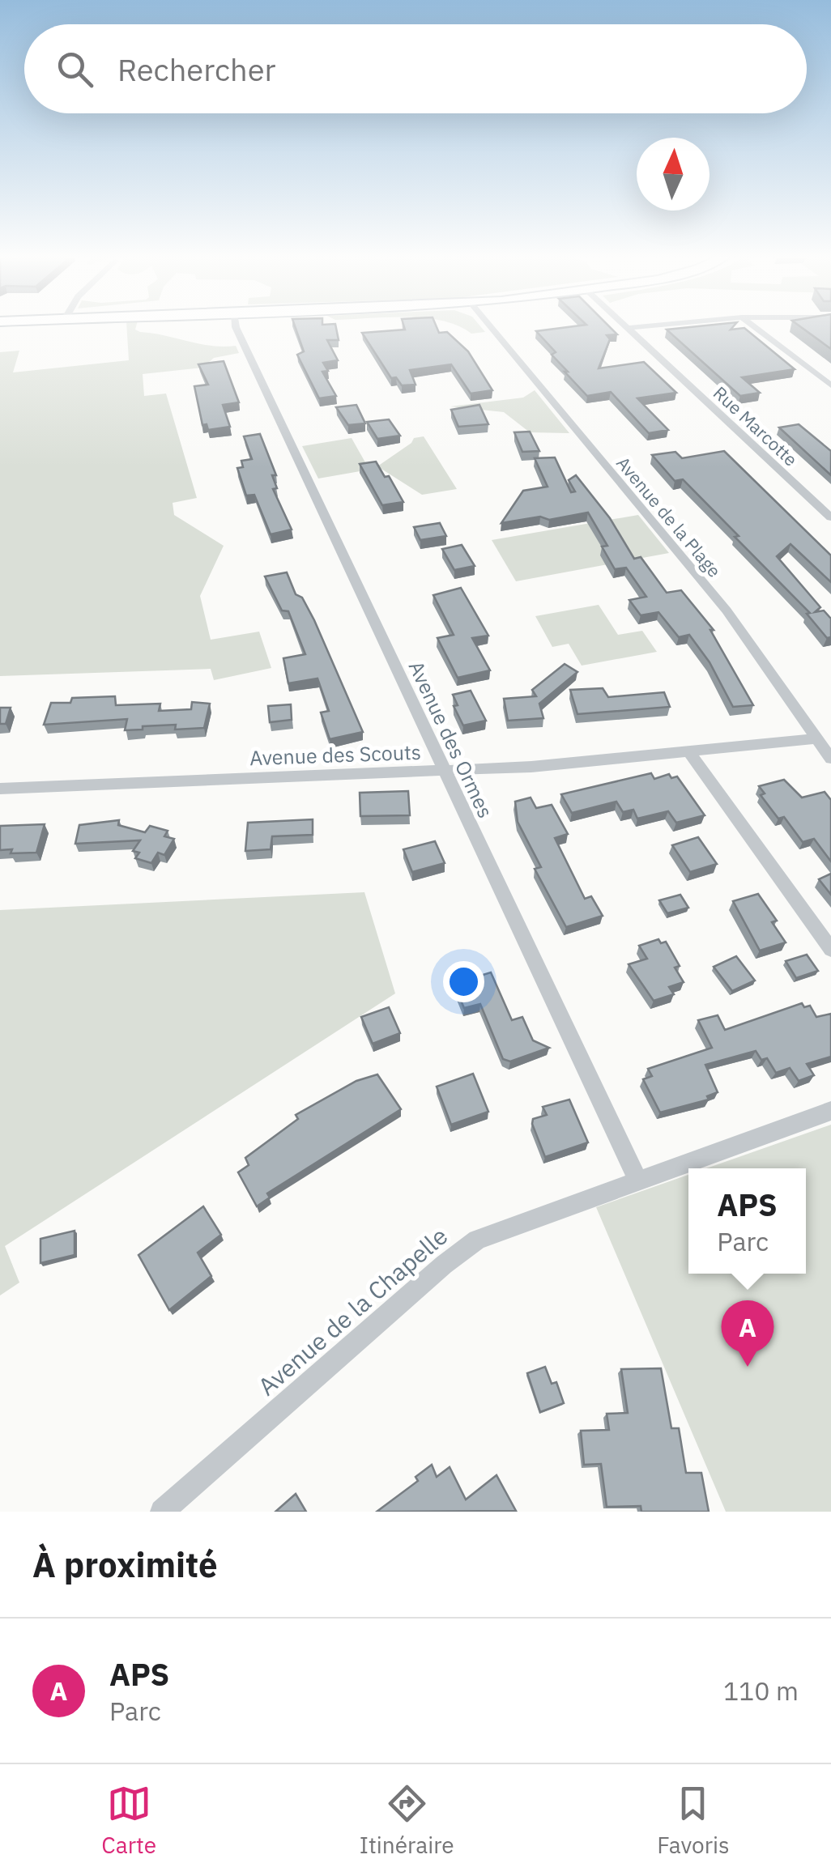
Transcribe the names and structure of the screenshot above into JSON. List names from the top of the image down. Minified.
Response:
{"streets":{"street":["Rue Marcotte","Avenue de la Plage","Avenue des Ormes","Avenue des Scouts","Avenue de la Chapelle"]},"crossings":[["Avenue de la Plage","Avenue des Scouts"],["Avenue des Ormes","Avenue des Scouts"],["Avenue des Ormes","Avenue de la Chapelle"]],"north":"top","page":{"search":"Rechercher","popup":["APS","Parc"],"pins":"A","heading":"À proximité","list":[{"mark":"A","name":"APS","note":"Parc","value":"110 m"}],"nav":["Carte","Itinéraire","Favoris"]}}
